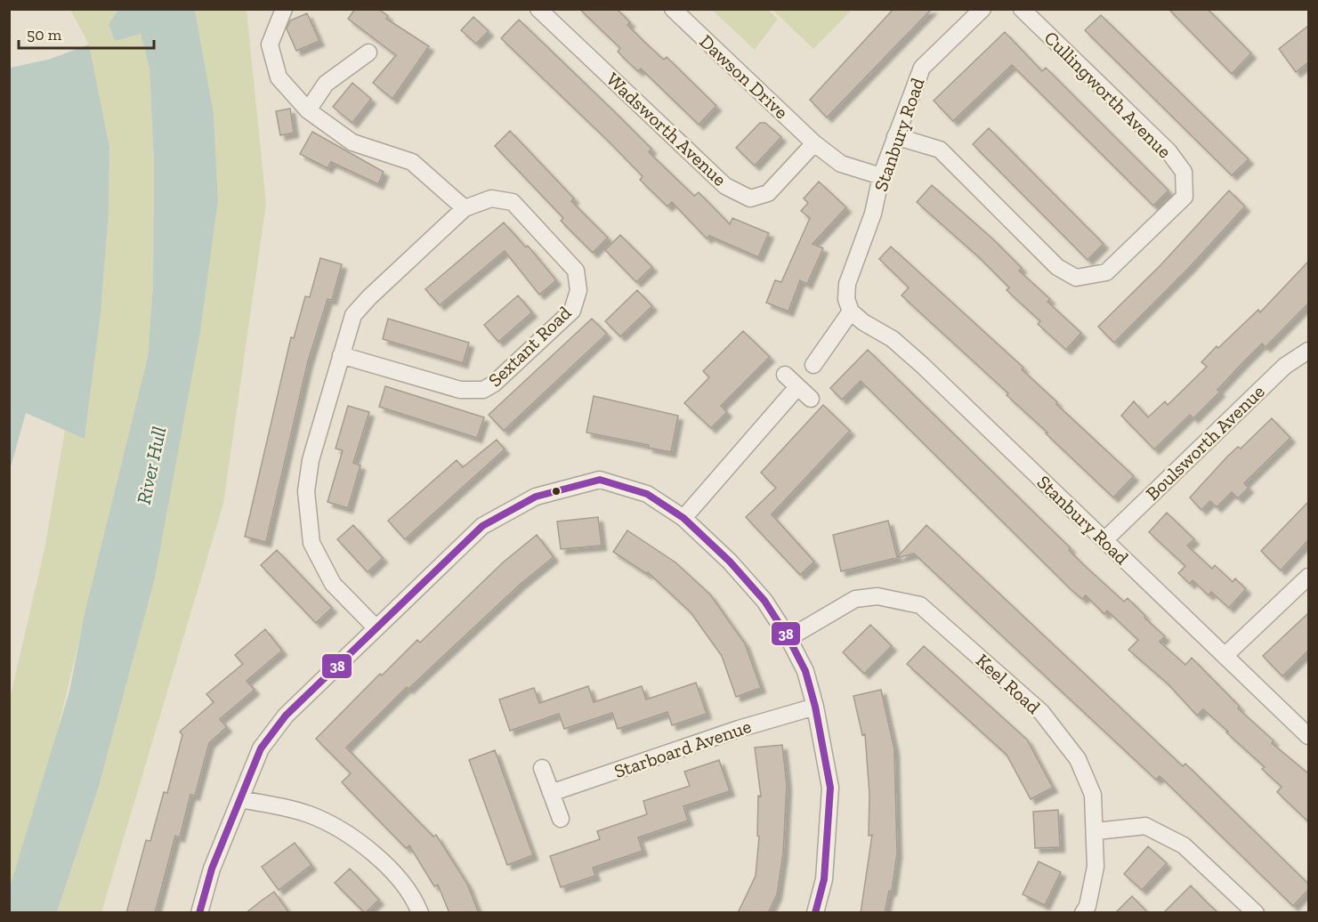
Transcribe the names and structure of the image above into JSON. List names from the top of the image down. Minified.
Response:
{"streets":{"street":["Dawson Drive","Cullingworth Avenue","Wadsworth Avenue","Stanbury Road","Sextant Road","Boulsworth Avenue","Keel Road","Starboard Avenue"]},"crossings":[["Dawson Drive","Wadsworth Avenue"],["Cullingworth Avenue","Stanbury Road"],["Stanbury Road","Boulsworth Avenue"]],"water":["River Hull"],"lines":["transit line 38"],"scale_bar":"50 m"}
